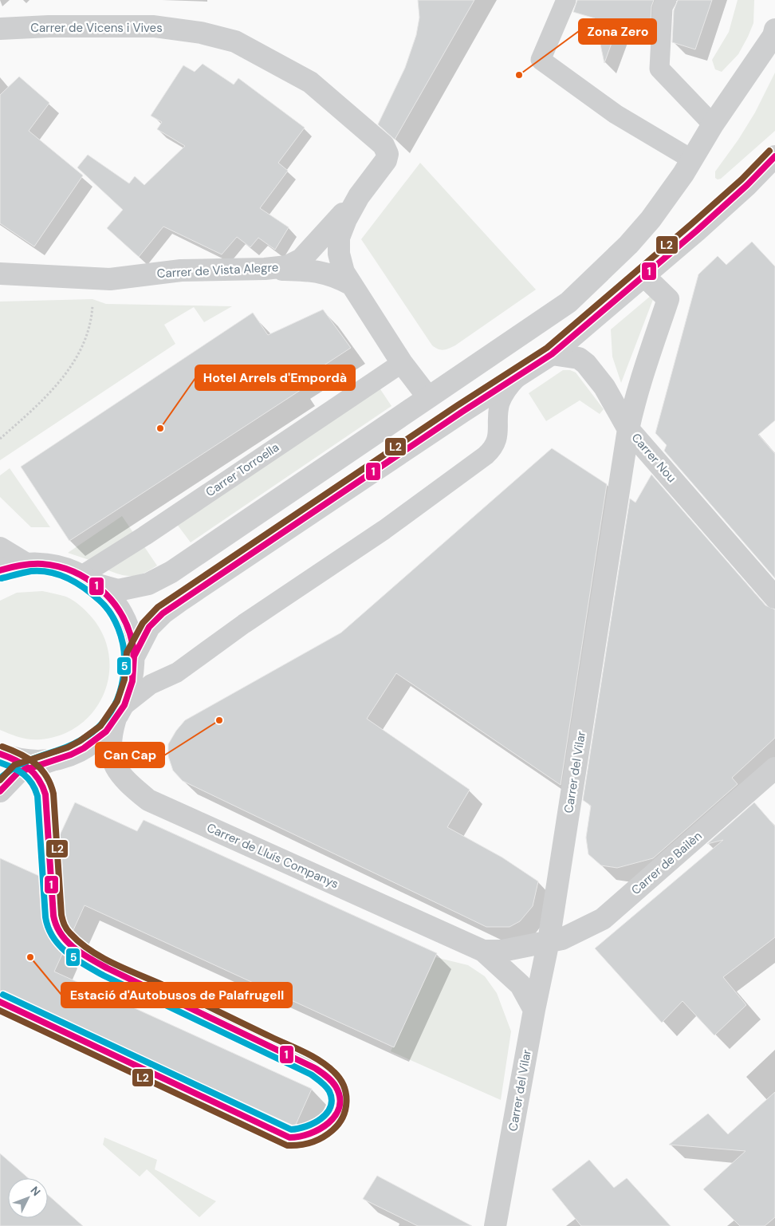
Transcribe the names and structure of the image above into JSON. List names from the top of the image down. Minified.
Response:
{"streets":{"street":["Carrer de Vicens i Vives","Carrer de Vista Alegre","Carrer Nou","Carrer del Vilar","Carrer de Lluís Companys","Carrer de Bailèn"],"lane":["Carrer Torroella"]},"crossings":[["Carrer de Vicens i Vives","Carrer de Vista Alegre"],["Carrer de Vicens i Vives","Carrer Torroella"],["Carrer Nou","Carrer del Vilar"],["Carrer del Vilar","Carrer de Lluís Companys"],["Carrer del Vilar","Carrer de Bailèn"],["Carrer de Lluís Companys","Carrer de Bailèn"]],"places":["Zona Zero","Hotel Arrels d'Empordà","Can Cap","Estació d'Autobusos de Palafrugell"],"lines":["transit line L2","transit line 1","transit line 5"],"north":"top right"}
